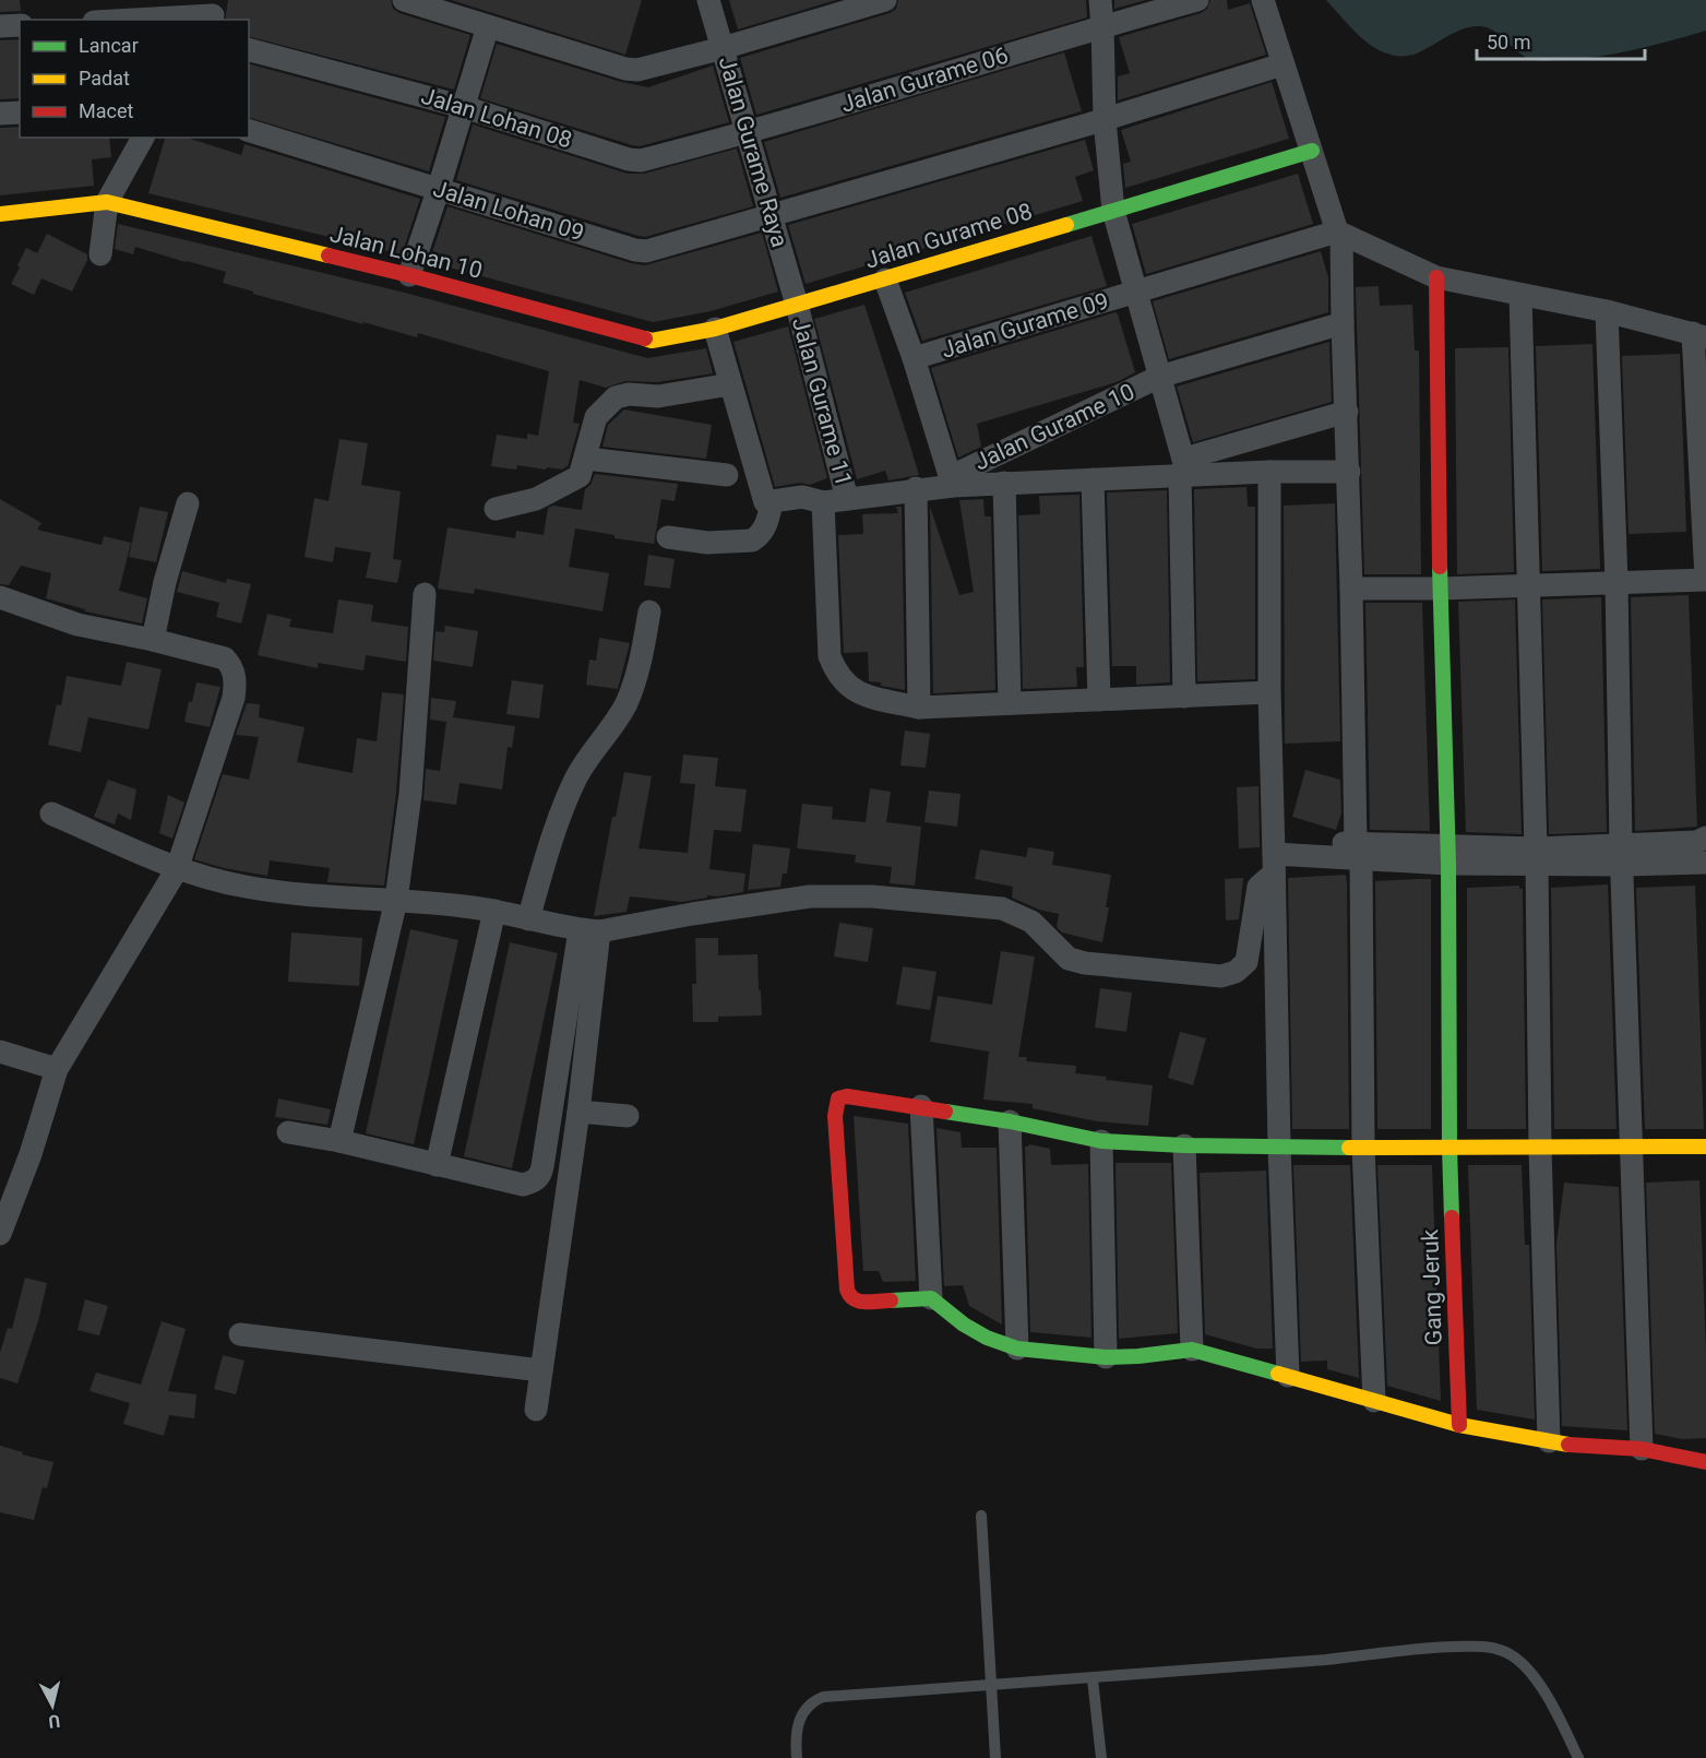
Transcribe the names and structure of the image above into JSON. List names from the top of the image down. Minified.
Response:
{"streets":{"street":["Jalan Gurame 06","Jalan Lohan 08","Jalan Gurame Raya","Jalan Lohan 09","Jalan Gurame 08","Jalan Lohan 10","Jalan Gurame 09","Jalan Gurame 11","Jalan Gurame 10","Gang Jeruk"]},"crossings":[["Jalan Gurame 06","Jalan Lohan 08"],["Jalan Gurame 06","Jalan Gurame Raya"],["Jalan Lohan 08","Jalan Gurame Raya"],["Jalan Gurame Raya","Jalan Lohan 09"],["Jalan Gurame Raya","Jalan Gurame 08"],["Jalan Gurame Raya","Jalan Lohan 10"],["Jalan Gurame Raya","Jalan Gurame 11"],["Jalan Gurame 08","Jalan Lohan 10"],["Jalan Gurame 08","Jalan Gurame 11"],["Jalan Gurame 08","Jalan Gurame 10"],["Jalan Lohan 10","Jalan Gurame 11"],["Jalan Gurame 09","Jalan Gurame 10"]],"legend":["Lancar","Padat","Macet"],"scale_bar":"50 m","north":"bottom"}
